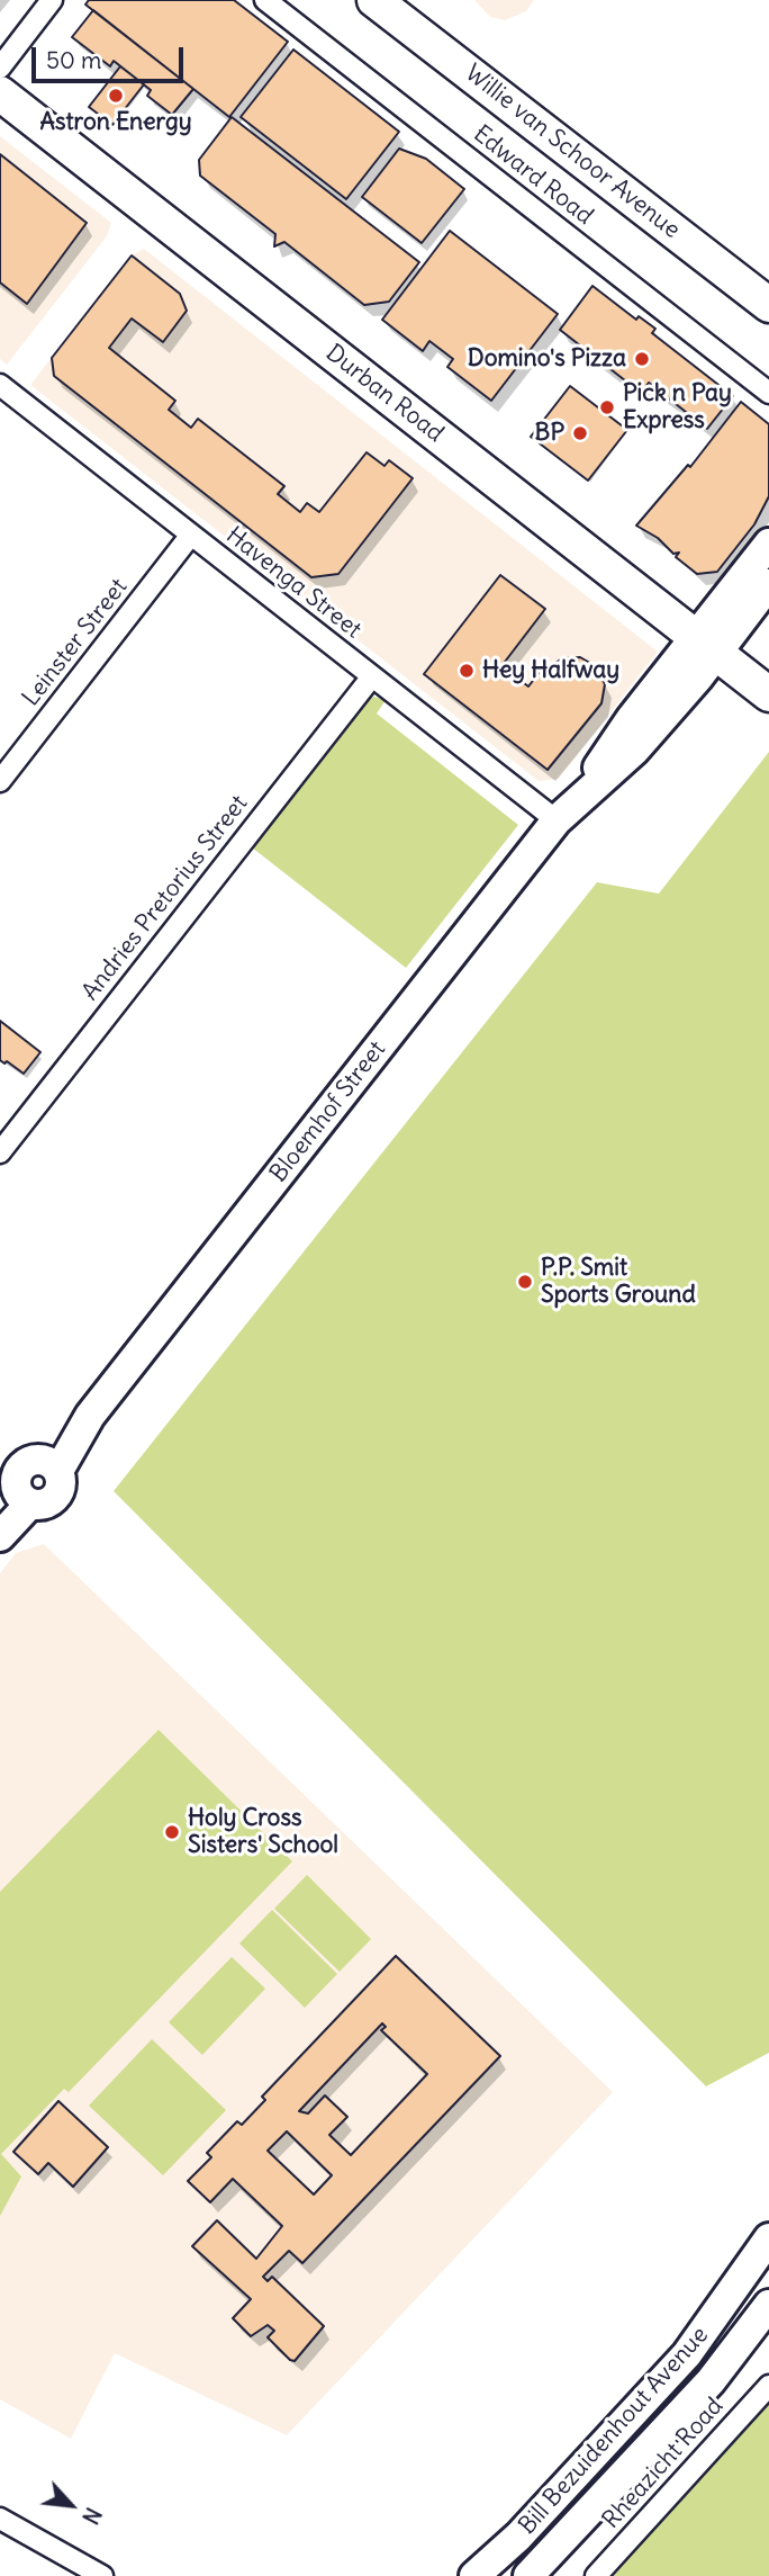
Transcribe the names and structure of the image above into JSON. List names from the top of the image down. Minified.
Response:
{"streets":{"main road":["Willie van Schoor Avenue","Durban Road"],"street":["Edward Road","Havenga Street","Leinster Street","Andries Pretorius Street","Bloemhof Street","Bill Bezuidenhout Avenue","Rheazicht Road"]},"crossings":[["Durban Road","Bloemhof Street"],["Havenga Street","Leinster Street"],["Havenga Street","Andries Pretorius Street"],["Havenga Street","Bloemhof Street"]],"places":["Astron Energy","Domino's Pizza","Pick n Pay Express","BP","Hey Halfway","P.P. Smit Sports Ground","Holy Cross Sisters' School"],"scale_bar":"50 m","north":"bottom right"}
